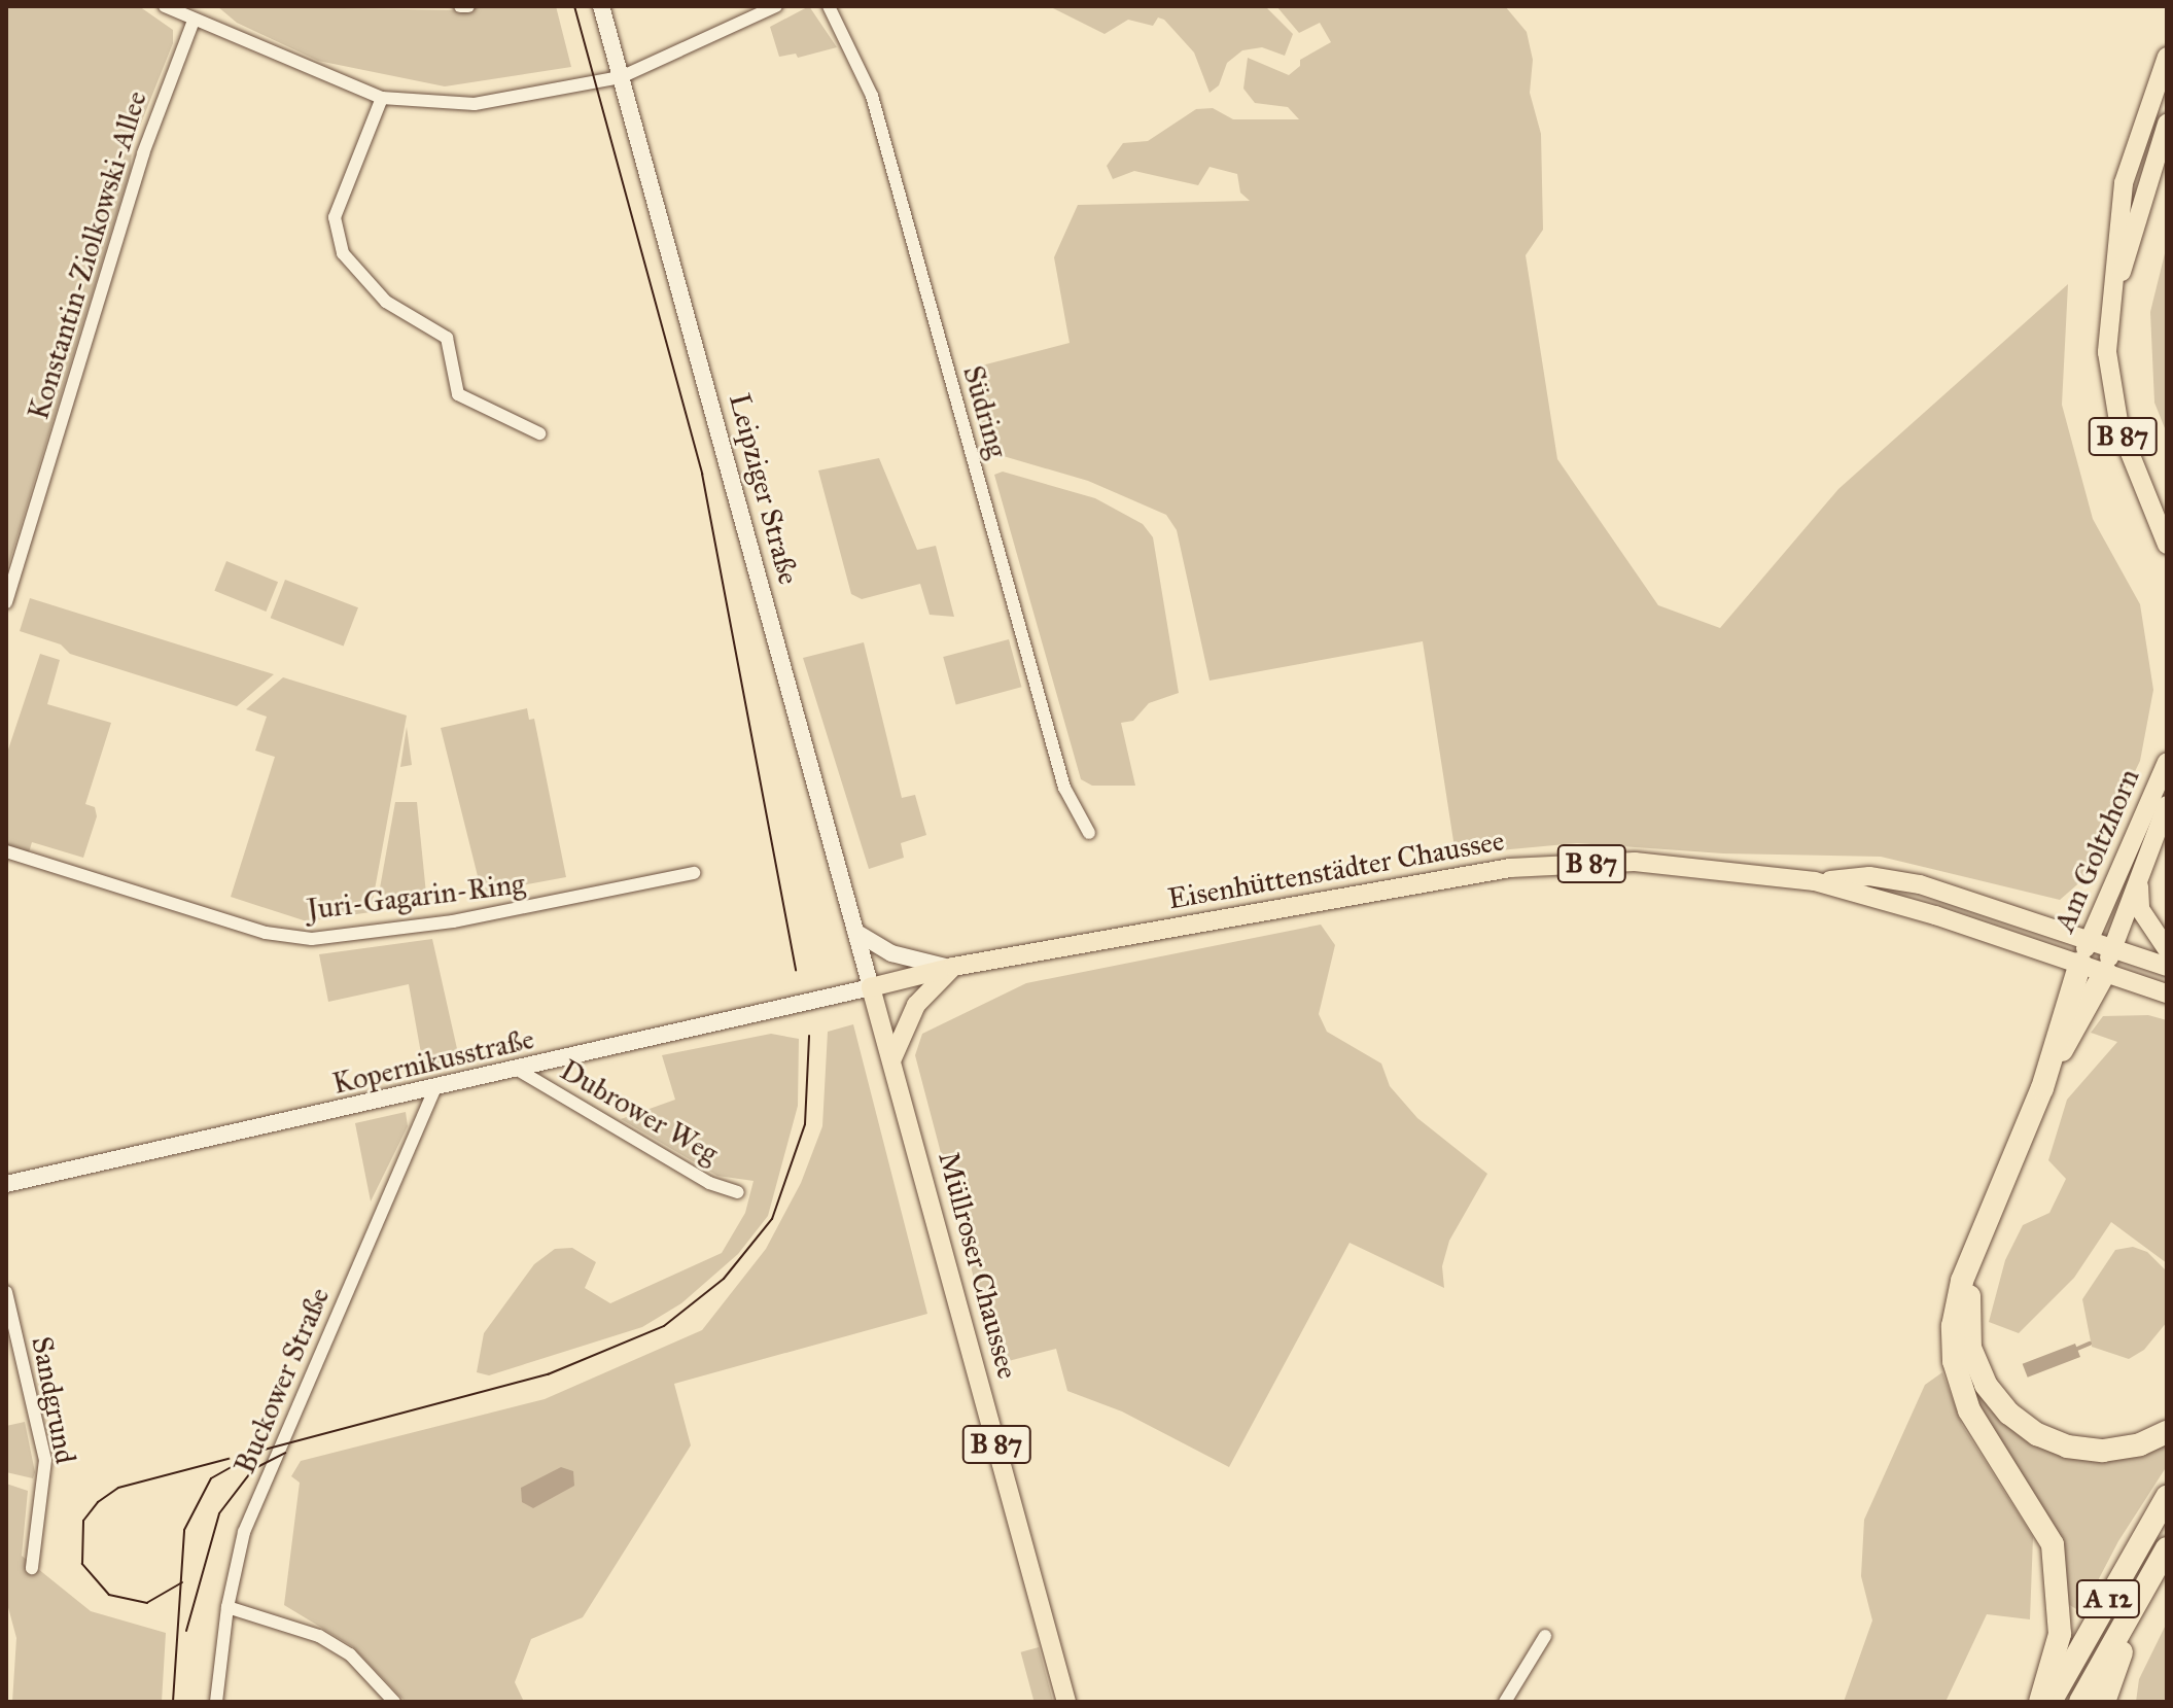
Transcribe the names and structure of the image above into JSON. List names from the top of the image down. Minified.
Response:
{"streets":{"highway":["A 12"],"main road":["B 87","Am Goltzhorn","Eisenhüttenstädter Chaussee","Müllroser Chaussee"],"street":["Konstantin-Ziolkowski-Allee","Südring","Leipziger Straße","Juri-Gagarin-Ring","Kopernikusstraße","Dubrower Weg","Buckower Straße","Sandgrund"]},"crossings":[["Leipziger Straße","Eisenhüttenstädter Chaussee"],["Leipziger Straße","Kopernikusstraße"],["Leipziger Straße","Müllroser Chaussee"],["Am Goltzhorn","Eisenhüttenstädter Chaussee"],["Eisenhüttenstädter Chaussee","Kopernikusstraße"],["Eisenhüttenstädter Chaussee","Müllroser Chaussee"],["Kopernikusstraße","Dubrower Weg"],["Kopernikusstraße","Müllroser Chaussee"],["Kopernikusstraße","Buckower Straße"]]}
